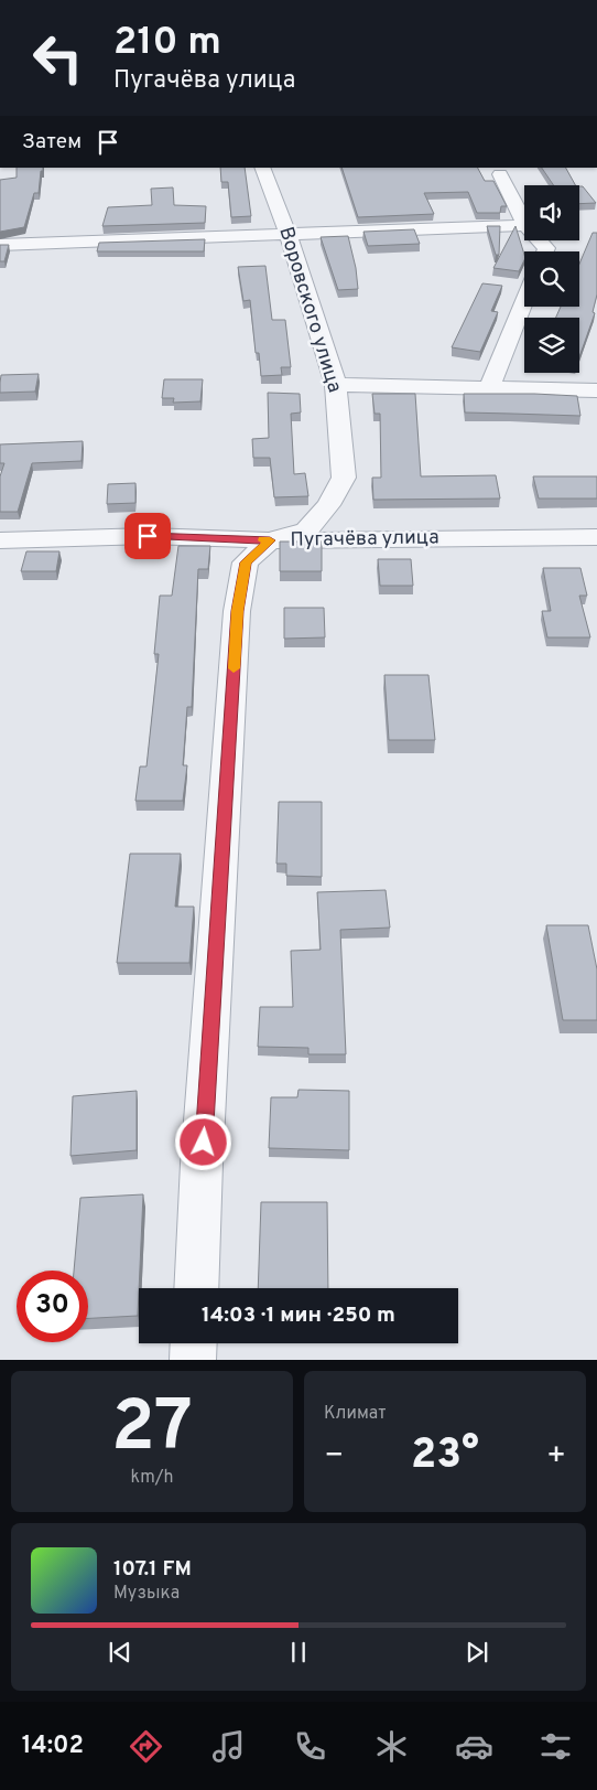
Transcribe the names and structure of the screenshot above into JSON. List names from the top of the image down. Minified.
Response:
{"streets":{"street":["Воровского улица","Пугачёва улица"]},"crossings":[["Воровского улица","Пугачёва улица"]],"page":{"turn":["210 m","Пугачёва улица"],"then":"Затем","limit":"30","trip":"14:03 · 1 мин · 250 m","tile":[["27","km/h"],"Климат"],"heat":["−","23°","+"],"song":["107.1 FM","Музыка"],"tabs":"14:02"}}
